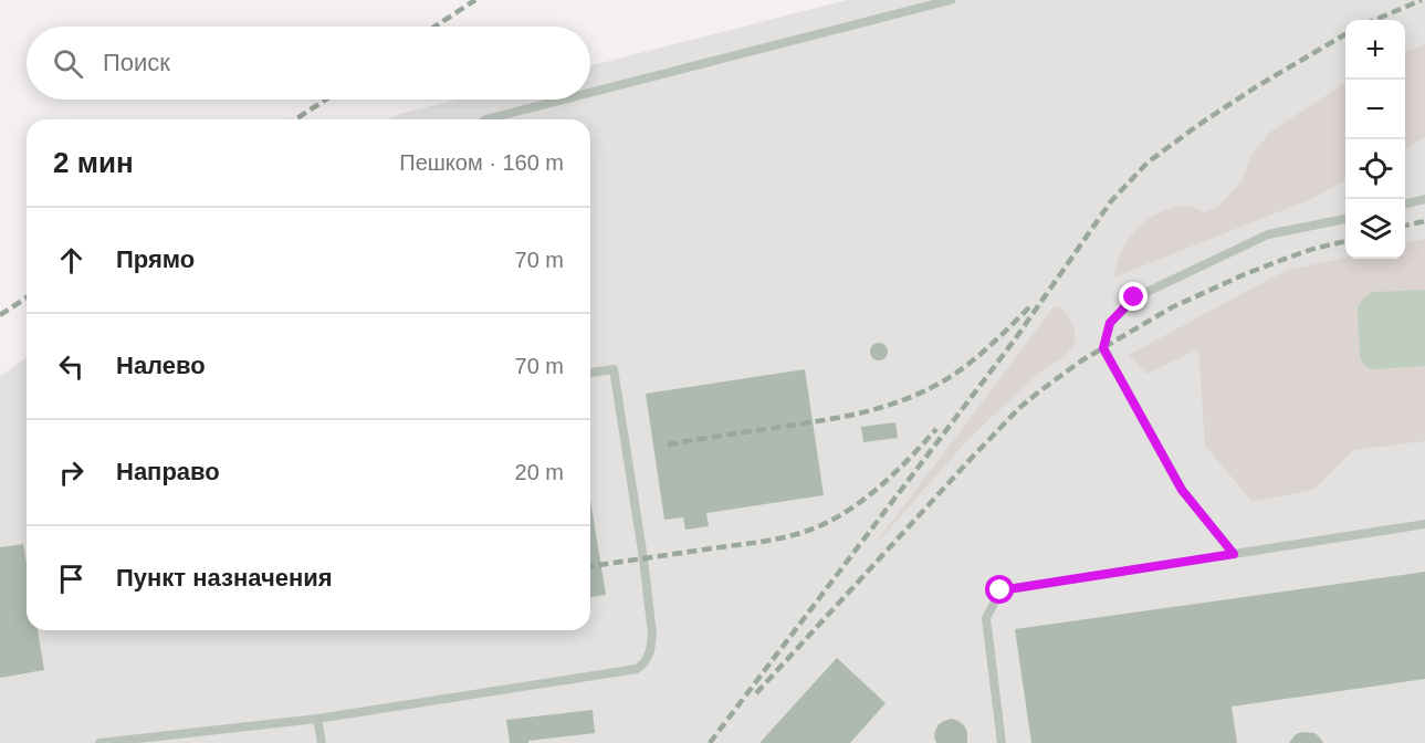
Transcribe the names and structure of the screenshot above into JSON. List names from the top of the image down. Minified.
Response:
{"page":{"map_buttons":["+","−"],"search":"Поиск","heading":["2 мин","Пешком · 160 m"],"list":[["Прямо","70 m"],["Налево","70 m"],["Направо","20 m"],"Пункт назначения"]}}
